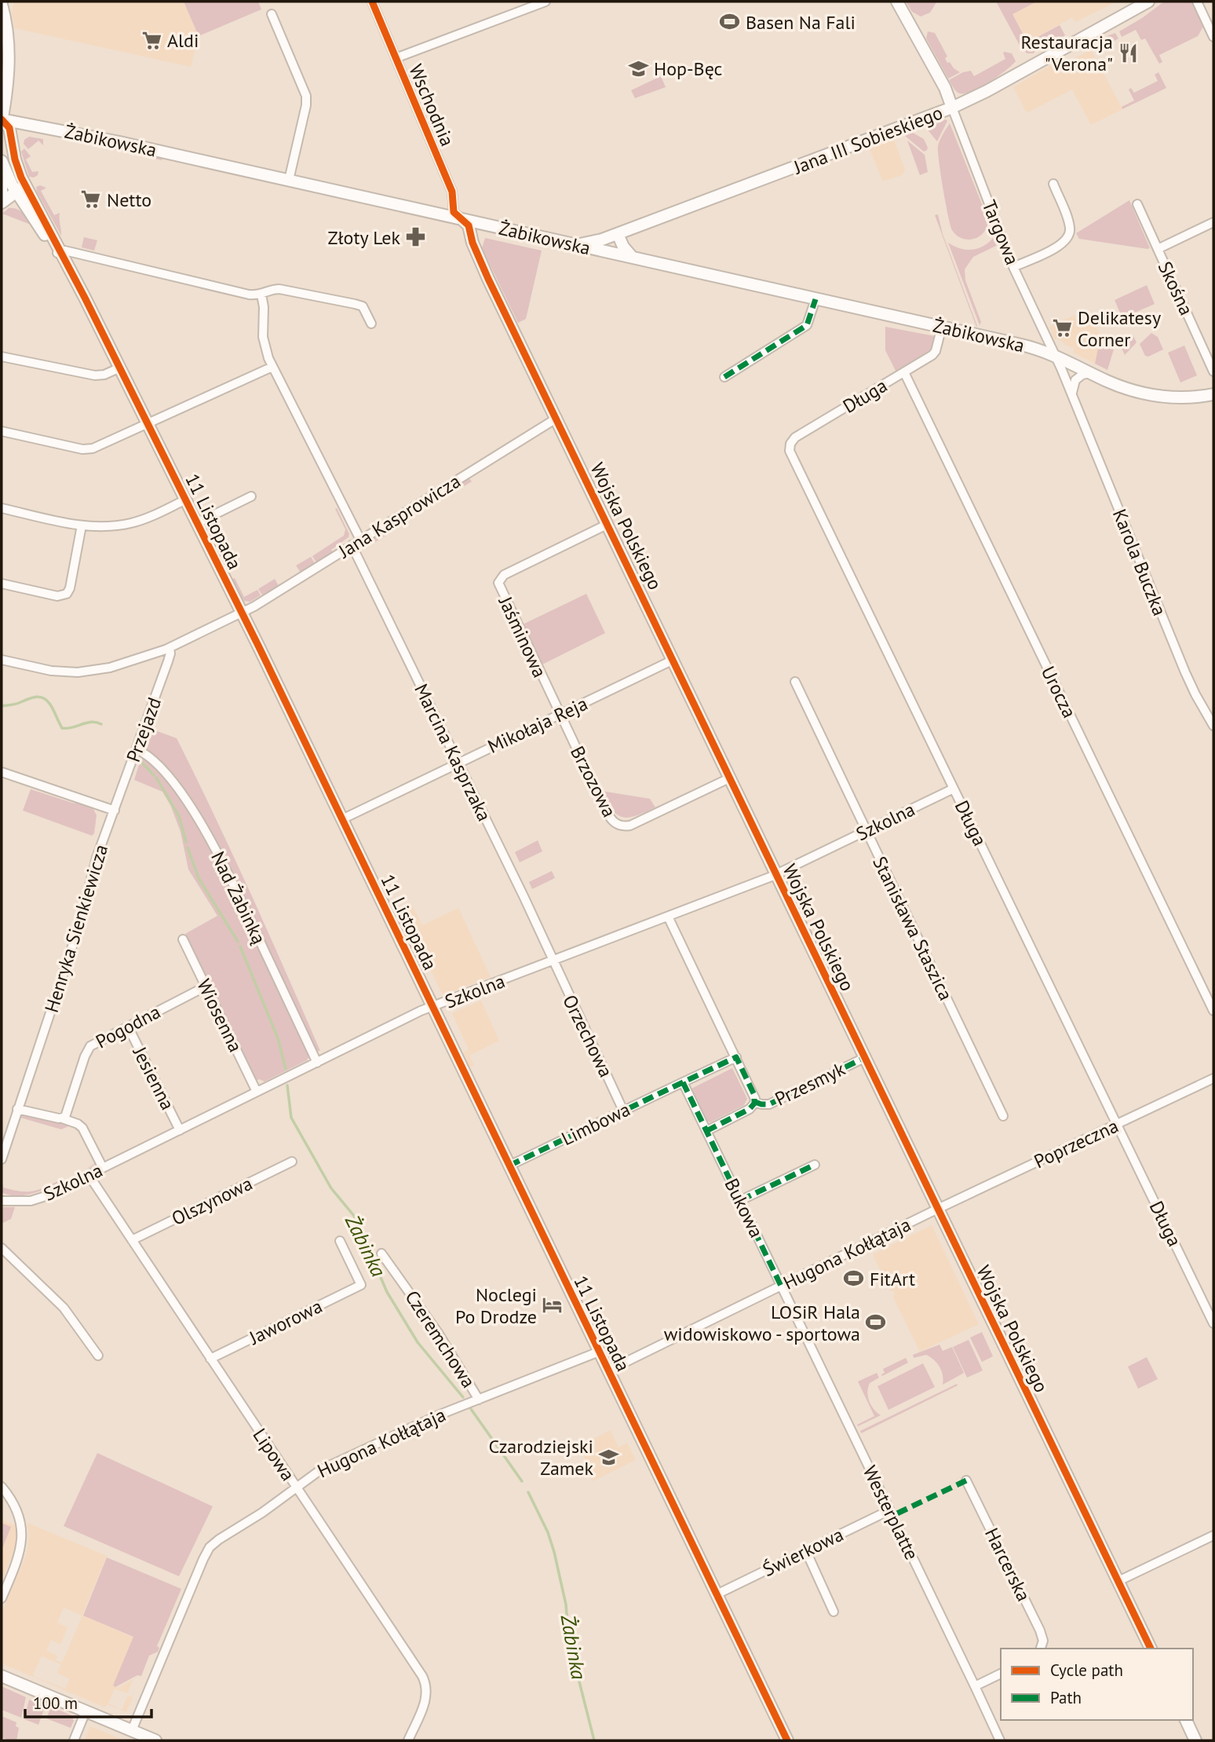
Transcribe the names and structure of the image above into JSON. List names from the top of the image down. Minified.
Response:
{"streets":{"street":["Wschodnia","Jana III Sobieskiego","Żabikowska","Targowa","Skośna","Długa","Jana Kasprowicza","11 Listopada","Wojska Polskiego","Karola Buczka","Jaśminowa","Urocza","Mikołaja Reja","Przejazd","Marcina Kasprzaka","Brzozowa","Szkolna","Nad Żabinką","Henryka Sienkiewicza","Stanisława Staszica","Wiosenna","Pogodna","Orzechowa","Jesienna","Przesmyk","Limbowa","Poprzeczna","Olszynowa","Bukowa","Hugona Kołłątaja","Jaworowa","Czeremchowa","Lipowa","Westerplatte","Świerkowa","Harcerska"]},"crossings":[["Wschodnia","Żabikowska"],["Wschodnia","Wojska Polskiego"],["Jana III Sobieskiego","Żabikowska"],["Jana III Sobieskiego","Targowa"],["Żabikowska","Targowa"],["Żabikowska","Długa"],["Żabikowska","11 Listopada"],["Żabikowska","Wojska Polskiego"],["Żabikowska","Karola Buczka"],["Targowa","Karola Buczka"],["Długa","Urocza"],["Długa","Szkolna"],["Długa","Poprzeczna"],["Jana Kasprowicza","11 Listopada"],["Jana Kasprowicza","Wojska Polskiego"],["Jana Kasprowicza","Przejazd"],["Jana Kasprowicza","Marcina Kasprzaka"],["11 Listopada","Mikołaja Reja"],["11 Listopada","Szkolna"],["11 Listopada","Limbowa"],["11 Listopada","Hugona Kołłątaja"],["11 Listopada","Świerkowa"],["Wojska Polskiego","Jaśminowa"],["Wojska Polskiego","Mikołaja Reja"],["Wojska Polskiego","Brzozowa"],["Wojska Polskiego","Szkolna"],["Wojska Polskiego","Przesmyk"],["Wojska Polskiego","Poprzeczna"],["Wojska Polskiego","Hugona Kołłątaja"],["Jaśminowa","Mikołaja Reja"],["Jaśminowa","Brzozowa"],["Mikołaja Reja","Marcina Kasprzaka"],["Mikołaja Reja","Brzozowa"],["Przejazd","Nad Żabinką"],["Przejazd","Henryka Sienkiewicza"],["Marcina Kasprzaka","Szkolna"],["Marcina Kasprzaka","Orzechowa"],["Szkolna","Nad Żabinką"],["Szkolna","Stanisława Staszica"],["Szkolna","Wiosenna"],["Szkolna","Orzechowa"],["Szkolna","Jesienna"],["Szkolna","Lipowa"],["Wiosenna","Pogodna"],["Pogodna","Jesienna"],["Orzechowa","Limbowa"],["Limbowa","Bukowa"],["Poprzeczna","Hugona Kołłątaja"],["Olszynowa","Lipowa"],["Bukowa","Hugona Kołłątaja"],["Bukowa","Westerplatte"],["Hugona Kołłątaja","Czeremchowa"],["Hugona Kołłątaja","Lipowa"],["Hugona Kołłątaja","Westerplatte"],["Jaworowa","Lipowa"],["Westerplatte","Świerkowa"]],"water":["Żabinka"],"places":{"sports":["Basen Na Fali","FitArt","LOSiR Hala widowiskowo - sportowa"],"supermarket":["Aldi","Netto","Delikatesy Corner"],"restaurant":["Restauracja \"Verona\""],"school or university":["Hop-Bęc","Czarodziejski Zamek"],"pharmacy":["Złoty Lek"],"hotel":["Noclegi Po Drodze"]},"legend":["Cycle path","Path"],"scale_bar":"100 m"}
